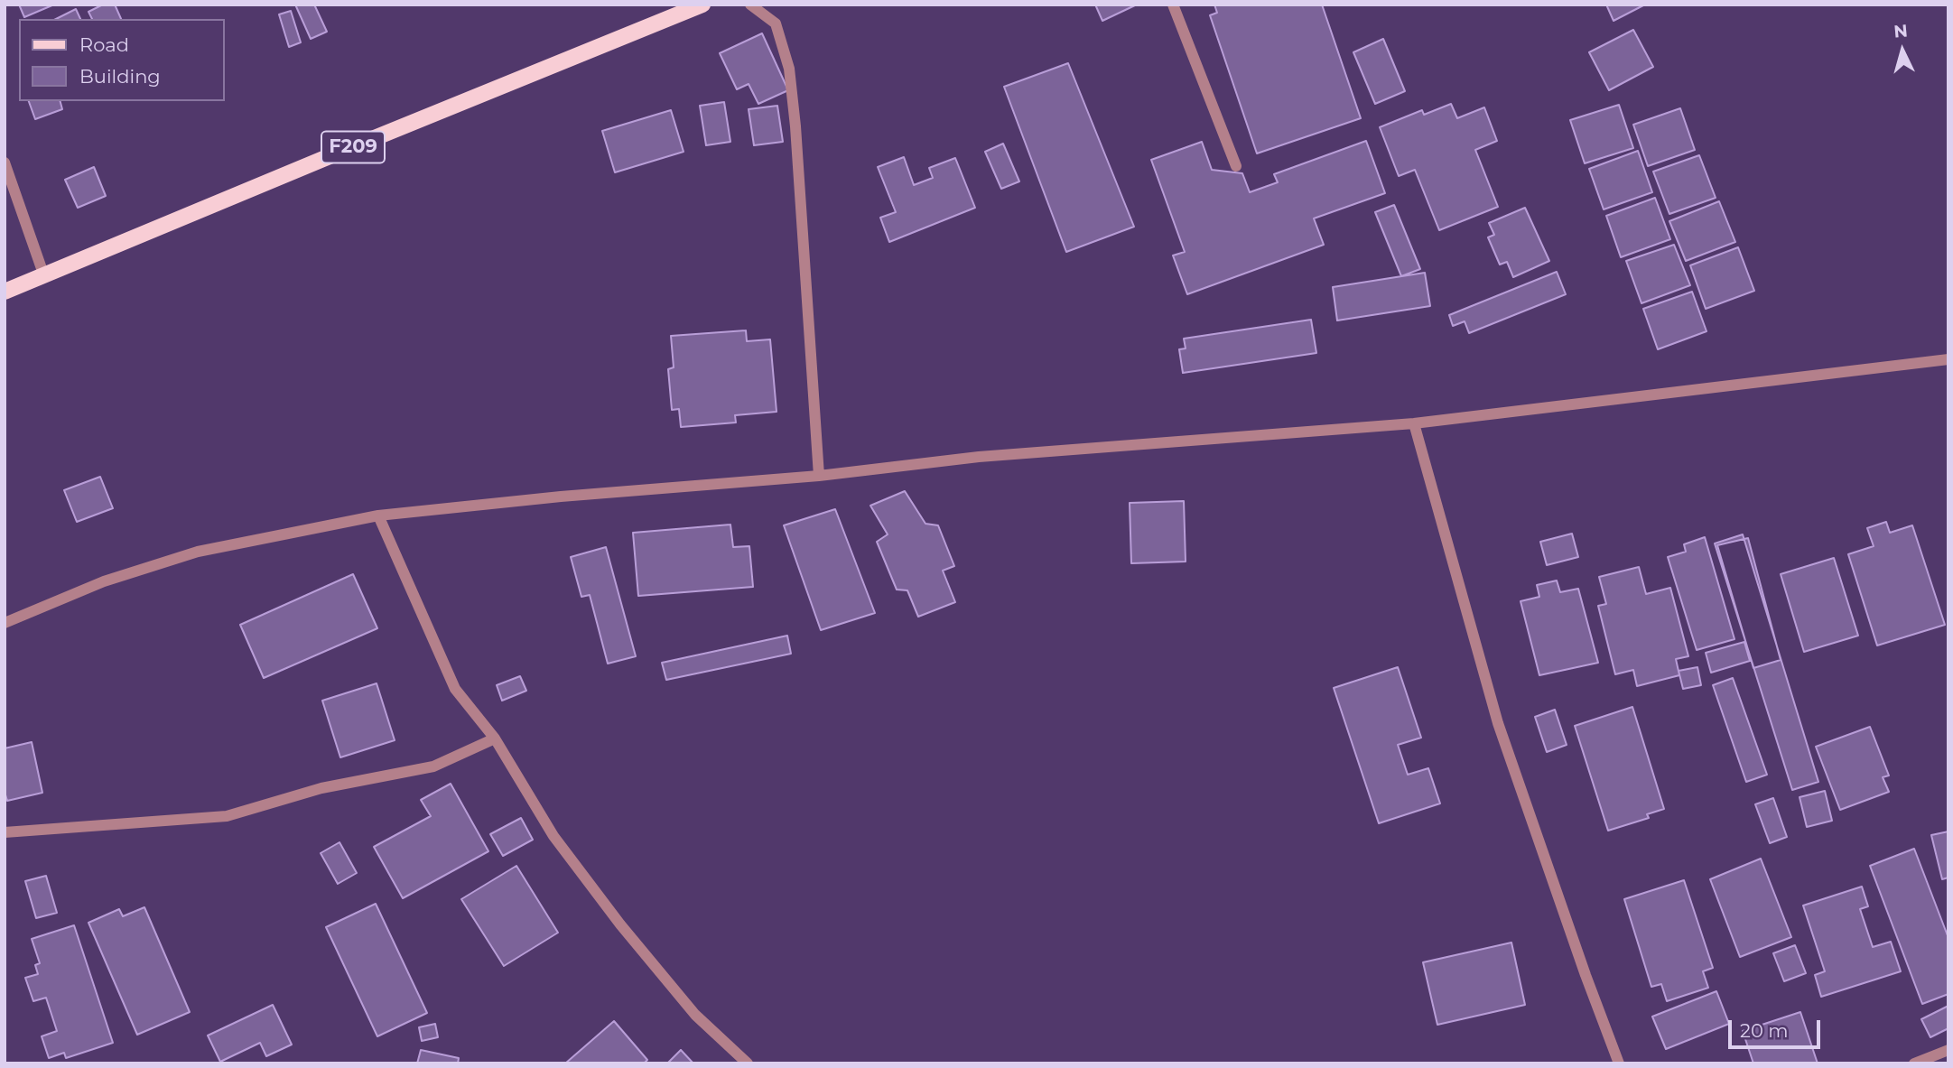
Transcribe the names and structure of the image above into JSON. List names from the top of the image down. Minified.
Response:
{"streets":{"main road":["F209"]},"legend":["Road","Building"],"scale_bar":"20 m","north":"top"}
